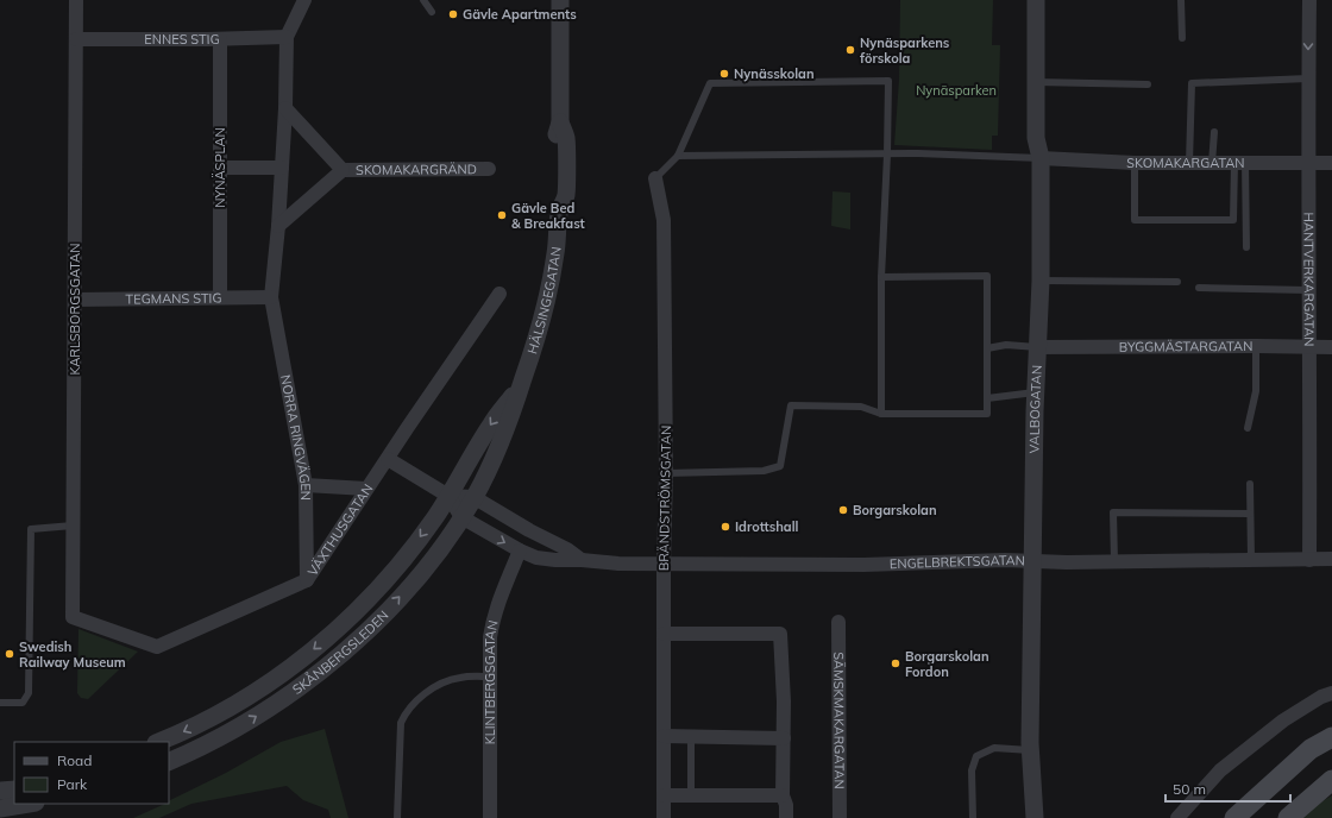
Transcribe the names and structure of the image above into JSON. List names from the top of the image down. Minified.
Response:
{"streets":{"street":["ENNES STIG","SKOMAKARGATAN","NYNÄSPLAN","SKOMAKARGRÄND","HANTVERKARGATAN","TEGMANS STIG","HÄLSINGEGATAN","KARLSBORGSGATAN","BYGGMÄSTARGATAN","VALBOGATAN","NORRA RINGVÄGEN","BRÄNDSTRÖMSGATAN","VÄXTHUSGATAN","ENGELBREKTSGATAN","SKÅNBERGSLEDEN","KLINTBERGSGATAN","SÄMSKMAKARGATAN"]},"crossings":[["ENNES STIG","NYNÄSPLAN"],["ENNES STIG","KARLSBORGSGATAN"],["SKOMAKARGATAN","HANTVERKARGATAN"],["SKOMAKARGATAN","VALBOGATAN"],["NYNÄSPLAN","TEGMANS STIG"],["HANTVERKARGATAN","BYGGMÄSTARGATAN"],["HANTVERKARGATAN","ENGELBREKTSGATAN"],["TEGMANS STIG","KARLSBORGSGATAN"],["TEGMANS STIG","NORRA RINGVÄGEN"],["HÄLSINGEGATAN","ENGELBREKTSGATAN"],["HÄLSINGEGATAN","SKÅNBERGSLEDEN"],["KARLSBORGSGATAN","VÄXTHUSGATAN"],["BYGGMÄSTARGATAN","VALBOGATAN"],["VALBOGATAN","ENGELBREKTSGATAN"],["NORRA RINGVÄGEN","VÄXTHUSGATAN"],["BRÄNDSTRÖMSGATAN","ENGELBREKTSGATAN"],["ENGELBREKTSGATAN","SKÅNBERGSLEDEN"],["ENGELBREKTSGATAN","KLINTBERGSGATAN"]],"parks":["Nynäsparken"],"places":["Gävle Apartments","Nynäsparkens förskola","Nynässkolan","Gävle Bed & Breakfast","Borgarskolan","Idrottshall","Swedish Railway Museum","Borgarskolan Fordon"],"legend":["Road","Park"],"scale_bar":"50 m"}
